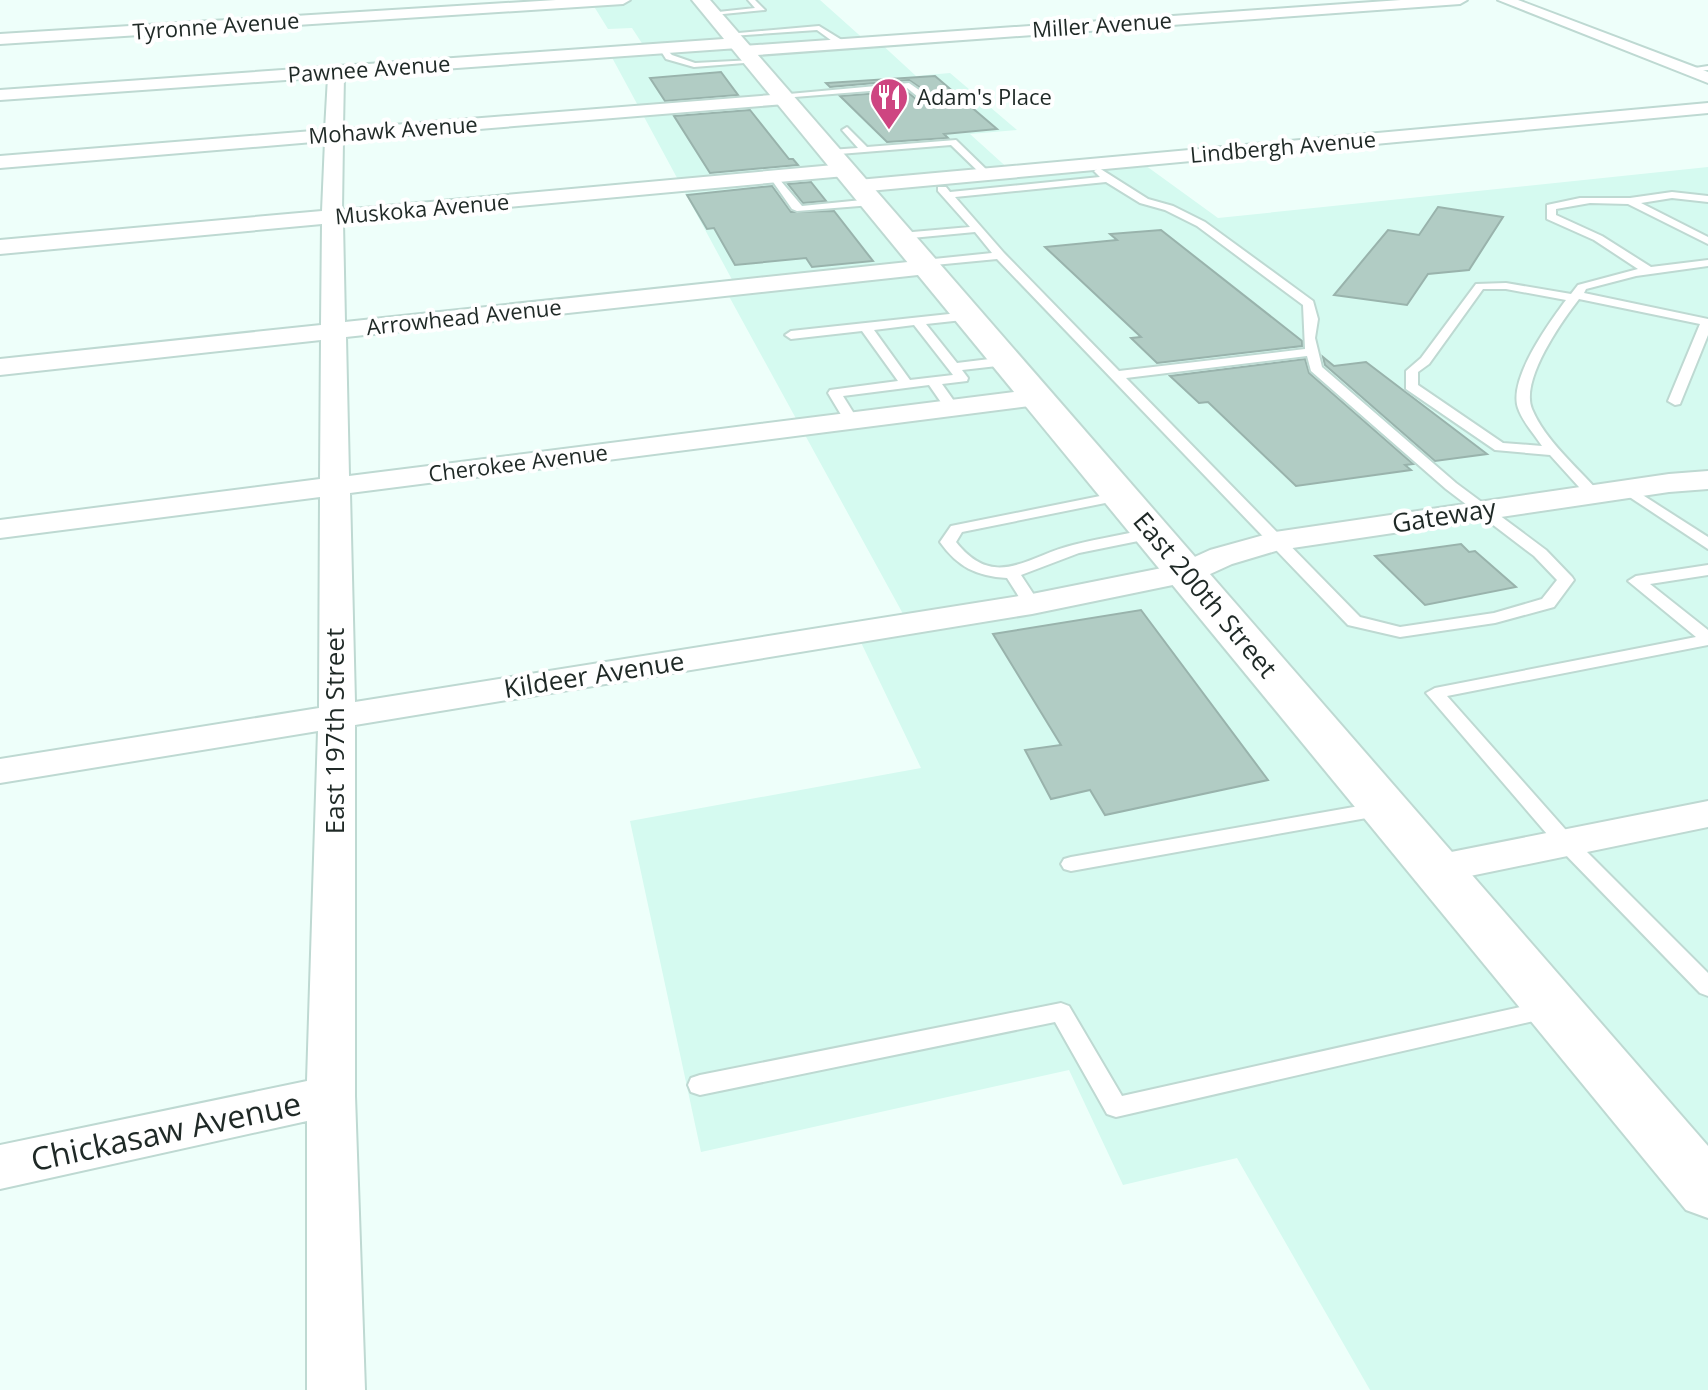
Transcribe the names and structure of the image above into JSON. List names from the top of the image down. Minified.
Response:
{"streets":{"street":["Miller Avenue","Tyronne Avenue","Pawnee Avenue","Mohawk Avenue","Lindbergh Avenue","Muskoka Avenue","Arrowhead Avenue","Cherokee Avenue","Gateway","East 200th Street","Kildeer Avenue","East 197th Street","Chickasaw Avenue"]},"crossings":[["Miller Avenue","Pawnee Avenue"],["Miller Avenue","East 200th Street"],["Pawnee Avenue","East 200th Street"],["Pawnee Avenue","East 197th Street"],["Mohawk Avenue","East 200th Street"],["Mohawk Avenue","East 197th Street"],["Lindbergh Avenue","Muskoka Avenue"],["Lindbergh Avenue","East 200th Street"],["Muskoka Avenue","East 200th Street"],["Muskoka Avenue","East 197th Street"],["Arrowhead Avenue","East 200th Street"],["Arrowhead Avenue","East 197th Street"],["Cherokee Avenue","East 200th Street"],["Cherokee Avenue","East 197th Street"],["Gateway","East 200th Street"],["Gateway","Kildeer Avenue"],["East 200th Street","Kildeer Avenue"],["Kildeer Avenue","East 197th Street"],["East 197th Street","Chickasaw Avenue"]],"places":{"restaurant":["Adam's Place"]}}
